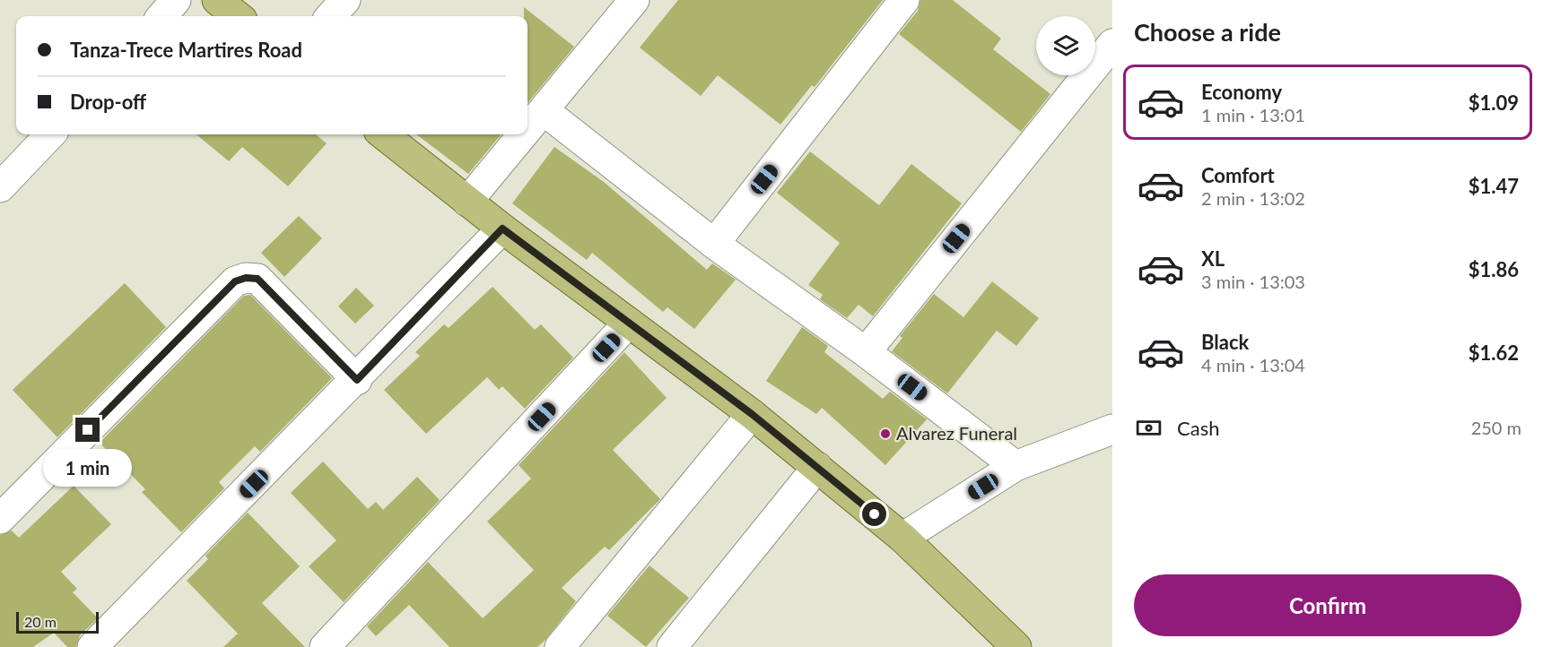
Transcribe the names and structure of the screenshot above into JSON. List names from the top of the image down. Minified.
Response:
{"places":["Alvarez Funeral"],"scale_bar":"20 m","page":{"heading":"Choose a ride","banner":["Tanza-Trece Martires Road","Drop-off"],"list":[{"name":"Economy","note":"1 min · 13:01","value":"$1.09"},{"name":"Comfort","note":"2 min · 13:02","value":"$1.47"},{"name":"XL","note":"3 min · 13:03","value":"$1.86"},{"name":"Black","note":"4 min · 13:04","value":"$1.62"}],"pay":["Cash","250 m"],"bubble":"1 min","buttons":"Confirm","scale":"20 m"}}
